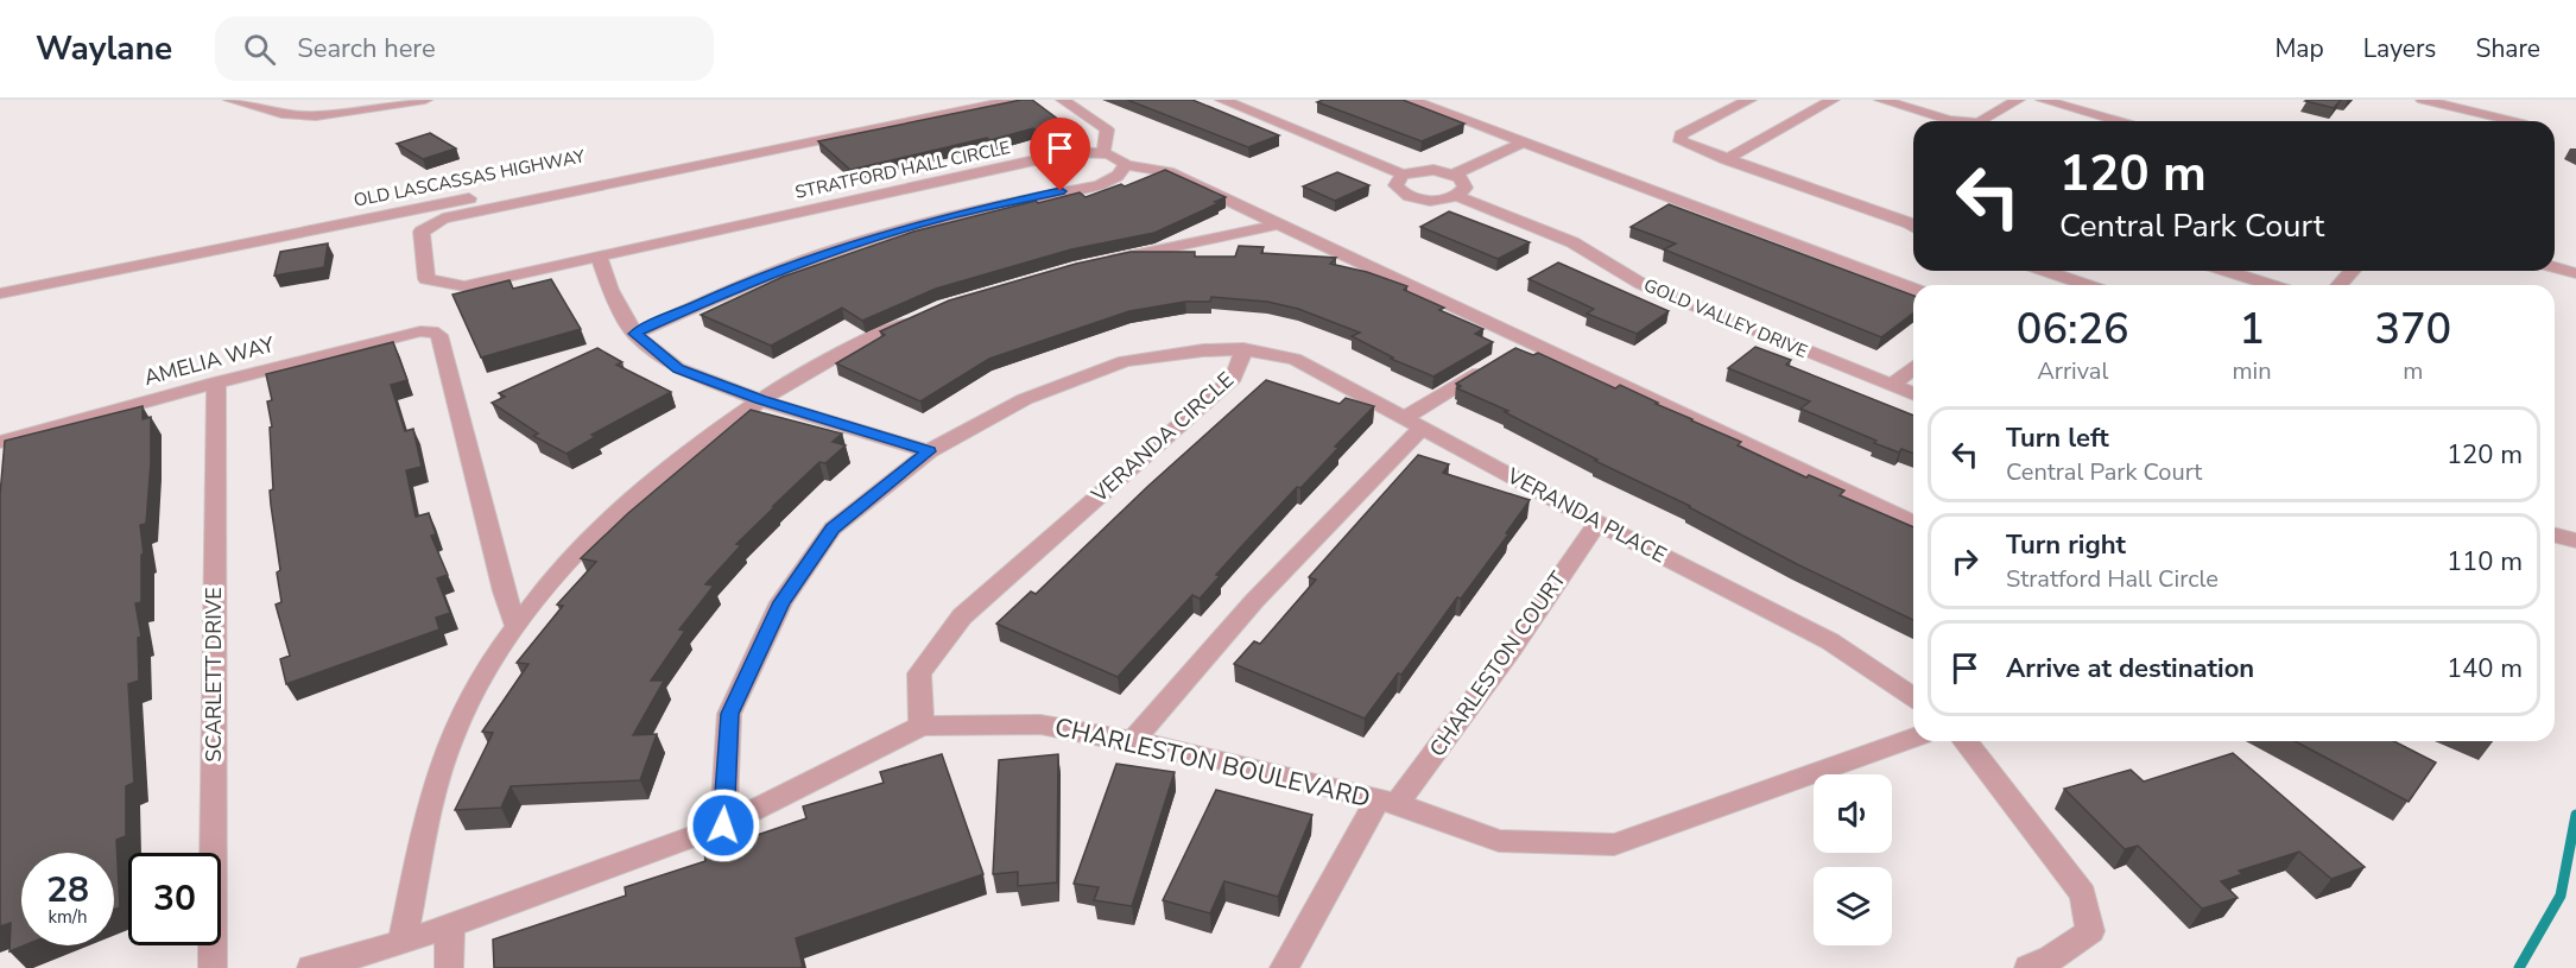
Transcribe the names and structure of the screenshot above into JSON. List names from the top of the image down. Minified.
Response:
{"streets":{"street":["STRATFORD HALL CIRCLE","OLD LASCASSAS HIGHWAY","GOLD VALLEY DRIVE","AMELIA WAY","VERANDA CIRCLE","VERANDA PLACE","CHARLESTON COURT","SCARLETT DRIVE","CHARLESTON BOULEVARD"]},"crossings":[["AMELIA WAY","SCARLETT DRIVE"],["VERANDA CIRCLE","VERANDA PLACE"],["VERANDA CIRCLE","CHARLESTON BOULEVARD"],["VERANDA PLACE","CHARLESTON COURT"],["CHARLESTON COURT","CHARLESTON BOULEVARD"]],"page":{"header":"Waylane","search":"Search here","nav":["Map","Layers","Share"],"turn":["120 m","Central Park Court"],"eta":["06:26","Arrival","1","min","370","m"],"list":[{"name":"Turn left","note":"Central Park Court","value":"120 m"},{"name":"Turn right","note":"Stratford Hall Circle","value":"110 m"},{"name":"Arrive at destination","value":"140 m"}],"speed":"28 km/h","limit":"30"}}
